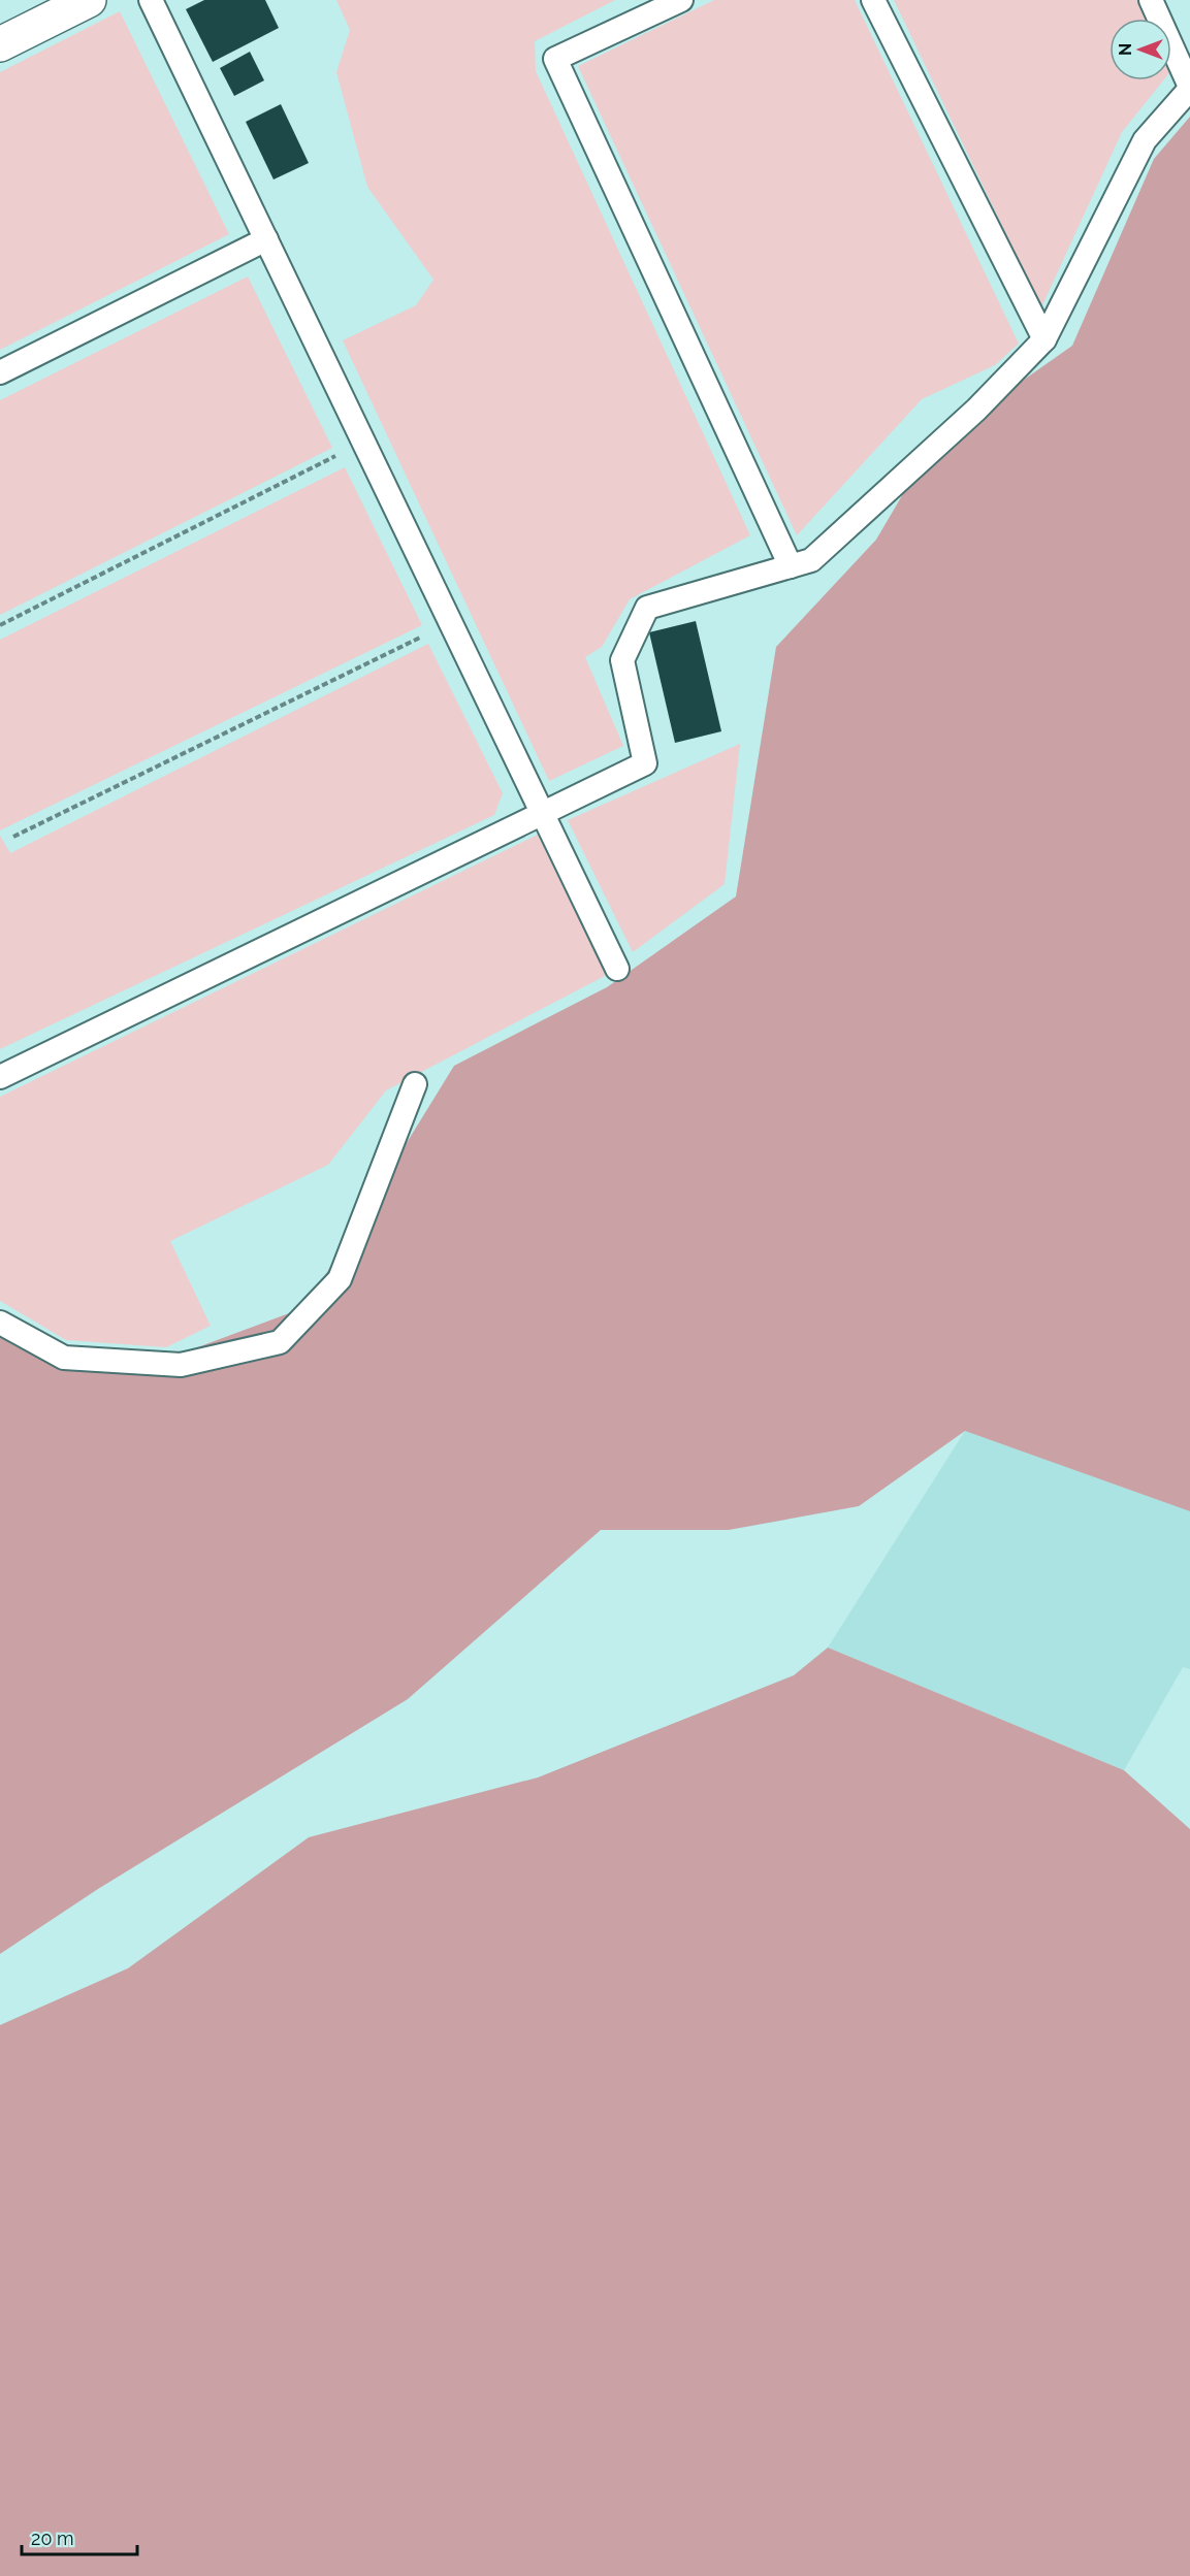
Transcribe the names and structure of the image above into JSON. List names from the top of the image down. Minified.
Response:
{"scale_bar":"20 m","north":"left"}
